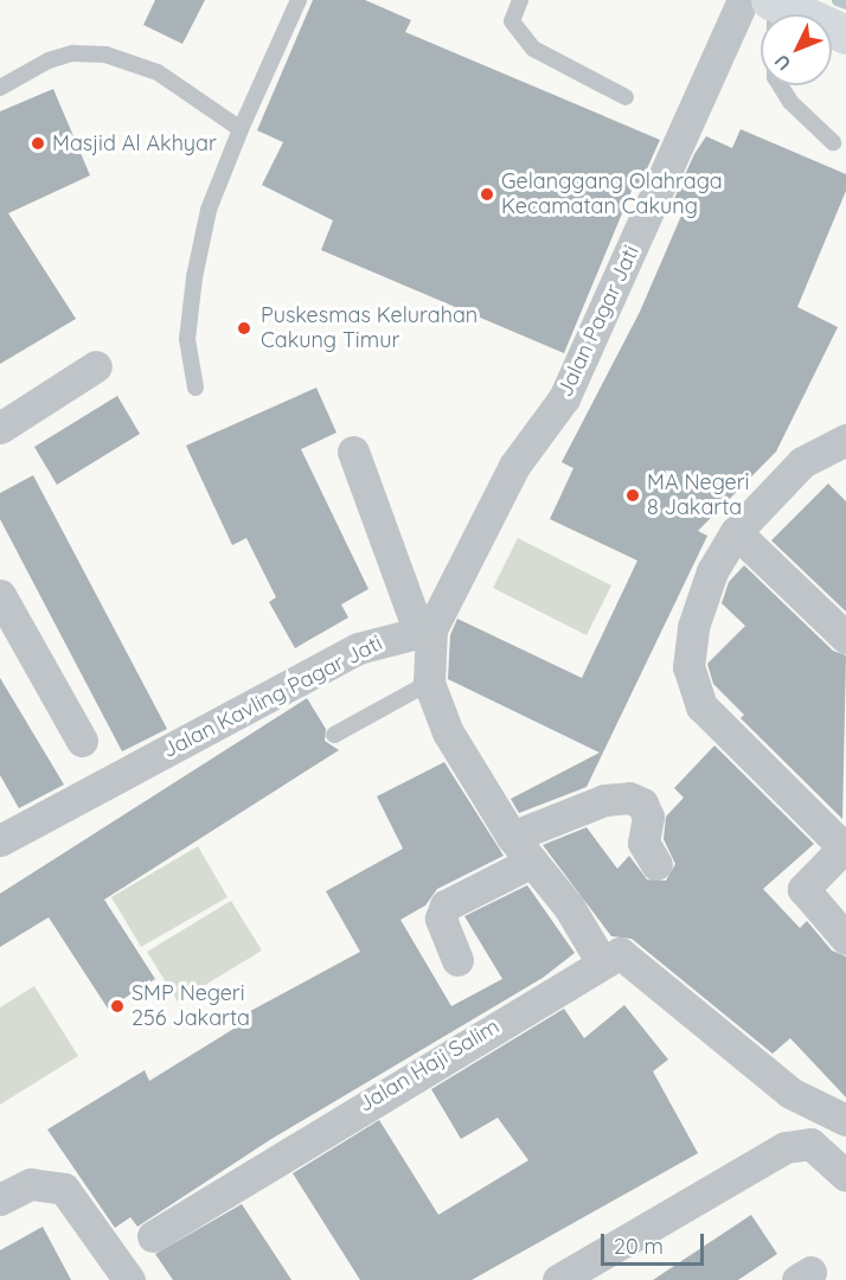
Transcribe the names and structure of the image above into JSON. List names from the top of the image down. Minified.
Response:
{"streets":{"street":["Jalan Pagar Jati","Jalan Kavling Pagar Jati","Jalan Haji Salim"]},"crossings":[["Jalan Pagar Jati","Jalan Kavling Pagar Jati"]],"places":["Masjid Al Akhyar","Gelanggang Olahraga Kecamatan Cakung","Puskesmas Kelurahan Cakung Timur","MA Negeri 8 Jakarta","SMP Negeri 256 Jakarta"],"scale_bar":"20 m","north":"bottom left"}
